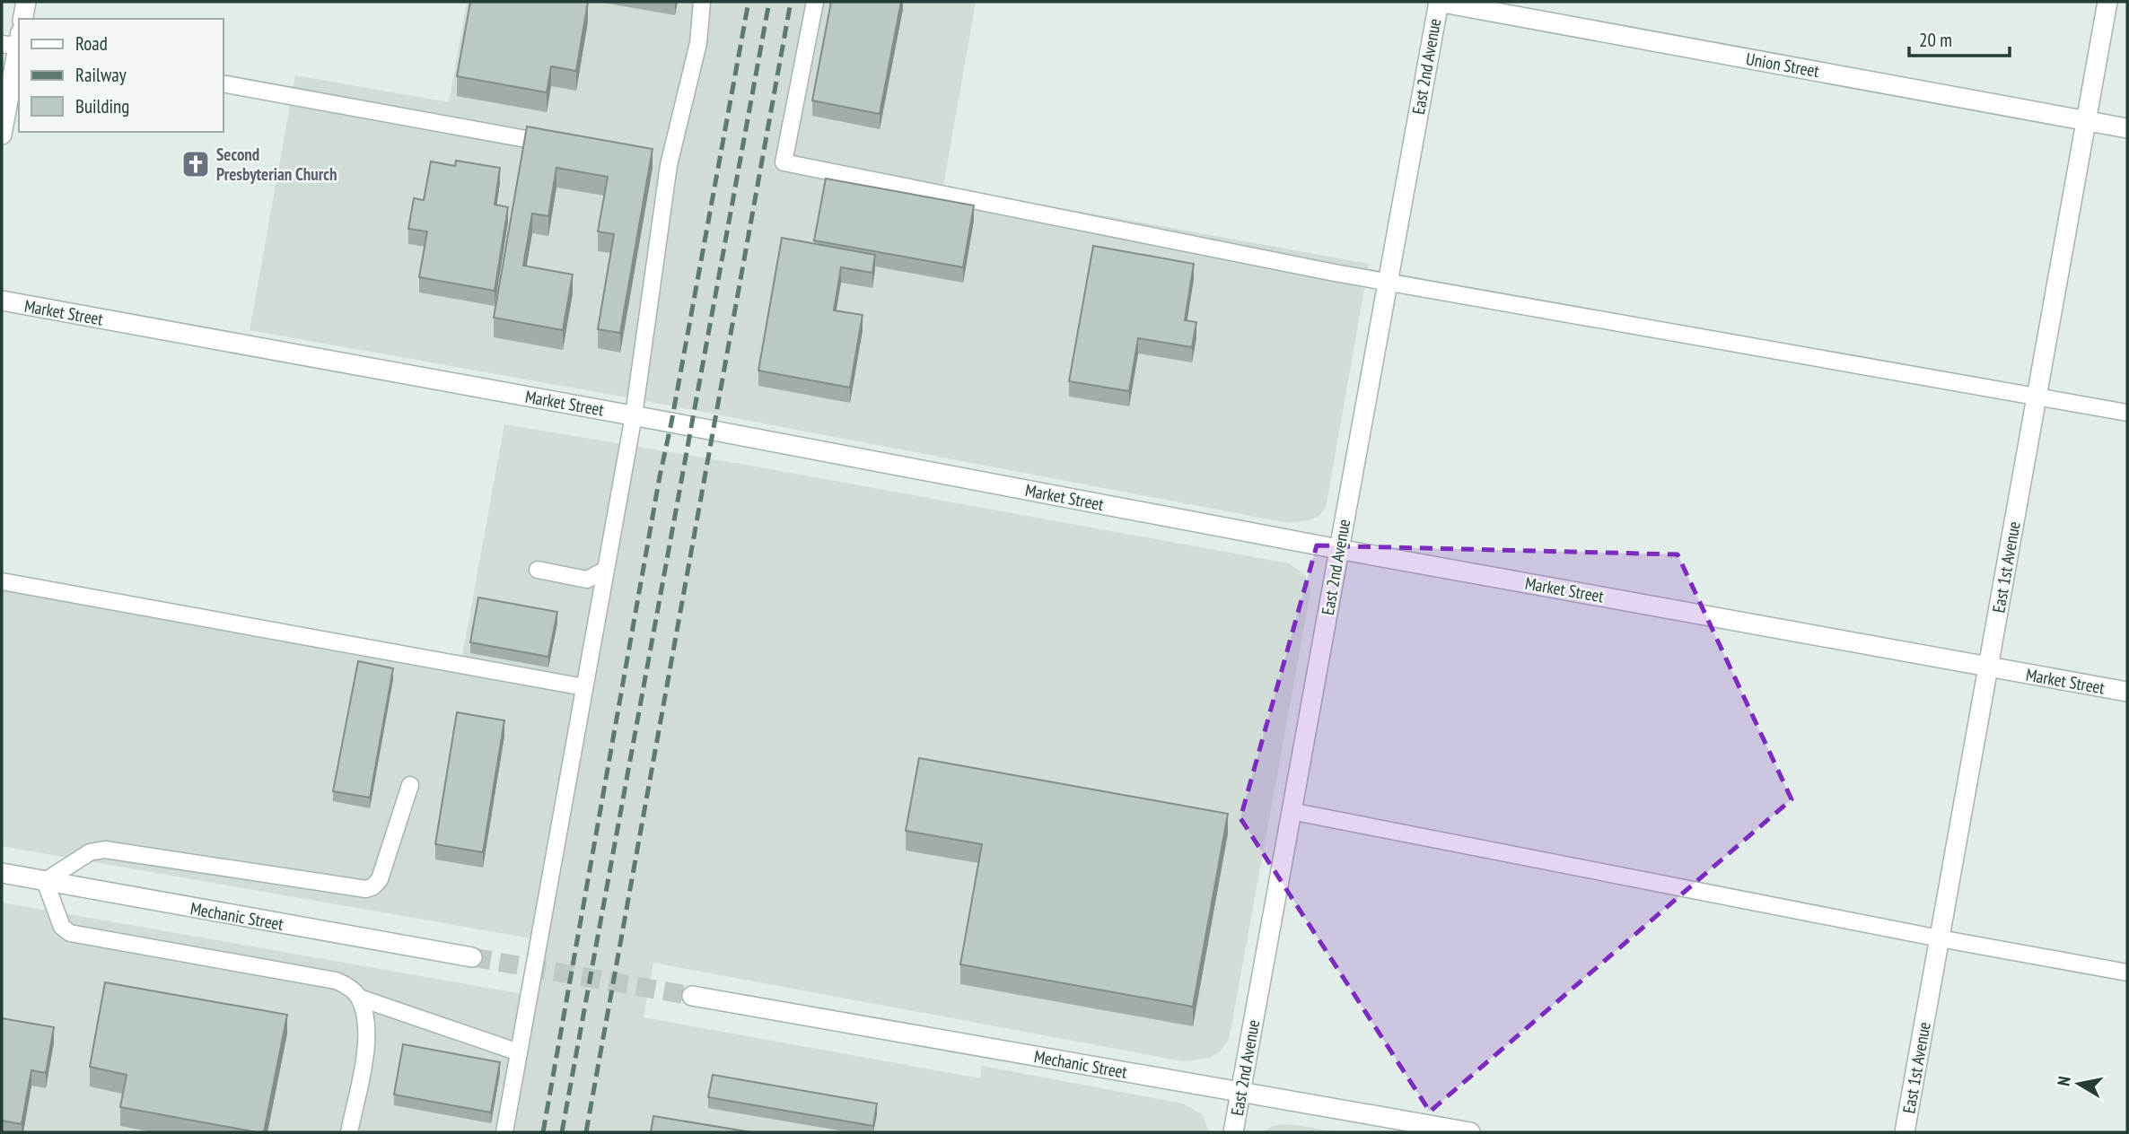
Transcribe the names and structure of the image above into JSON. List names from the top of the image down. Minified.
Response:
{"streets":{"street":["Union Street","East 2nd Avenue","Market Street","East 1st Avenue","Mechanic Street"]},"crossings":[["Union Street","East 2nd Avenue"],["Union Street","East 1st Avenue"],["East 2nd Avenue","Market Street"],["East 2nd Avenue","Mechanic Street"],["Market Street","East 1st Avenue"]],"places":{"church":["Second Presbyterian Church"]},"legend":["Road","Railway","Building"],"scale_bar":"20 m","north":"left"}
